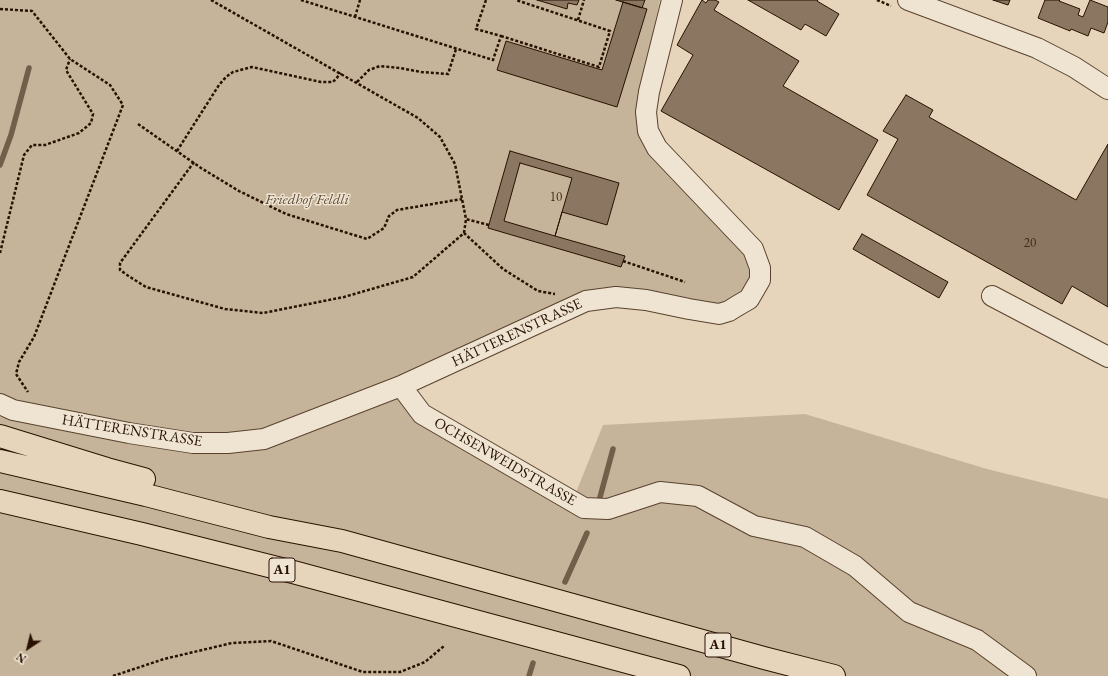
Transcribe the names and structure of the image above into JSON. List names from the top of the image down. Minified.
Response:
{"streets":{"highway":["A1"],"street":["HÄTTERENSTRASSE","OCHSENWEIDSTRASSE"]},"crossings":[["HÄTTERENSTRASSE","OCHSENWEIDSTRASSE"]],"parks":["Friedhof Feldli"],"house_numbers":["10","20"],"north":"bottom left"}
